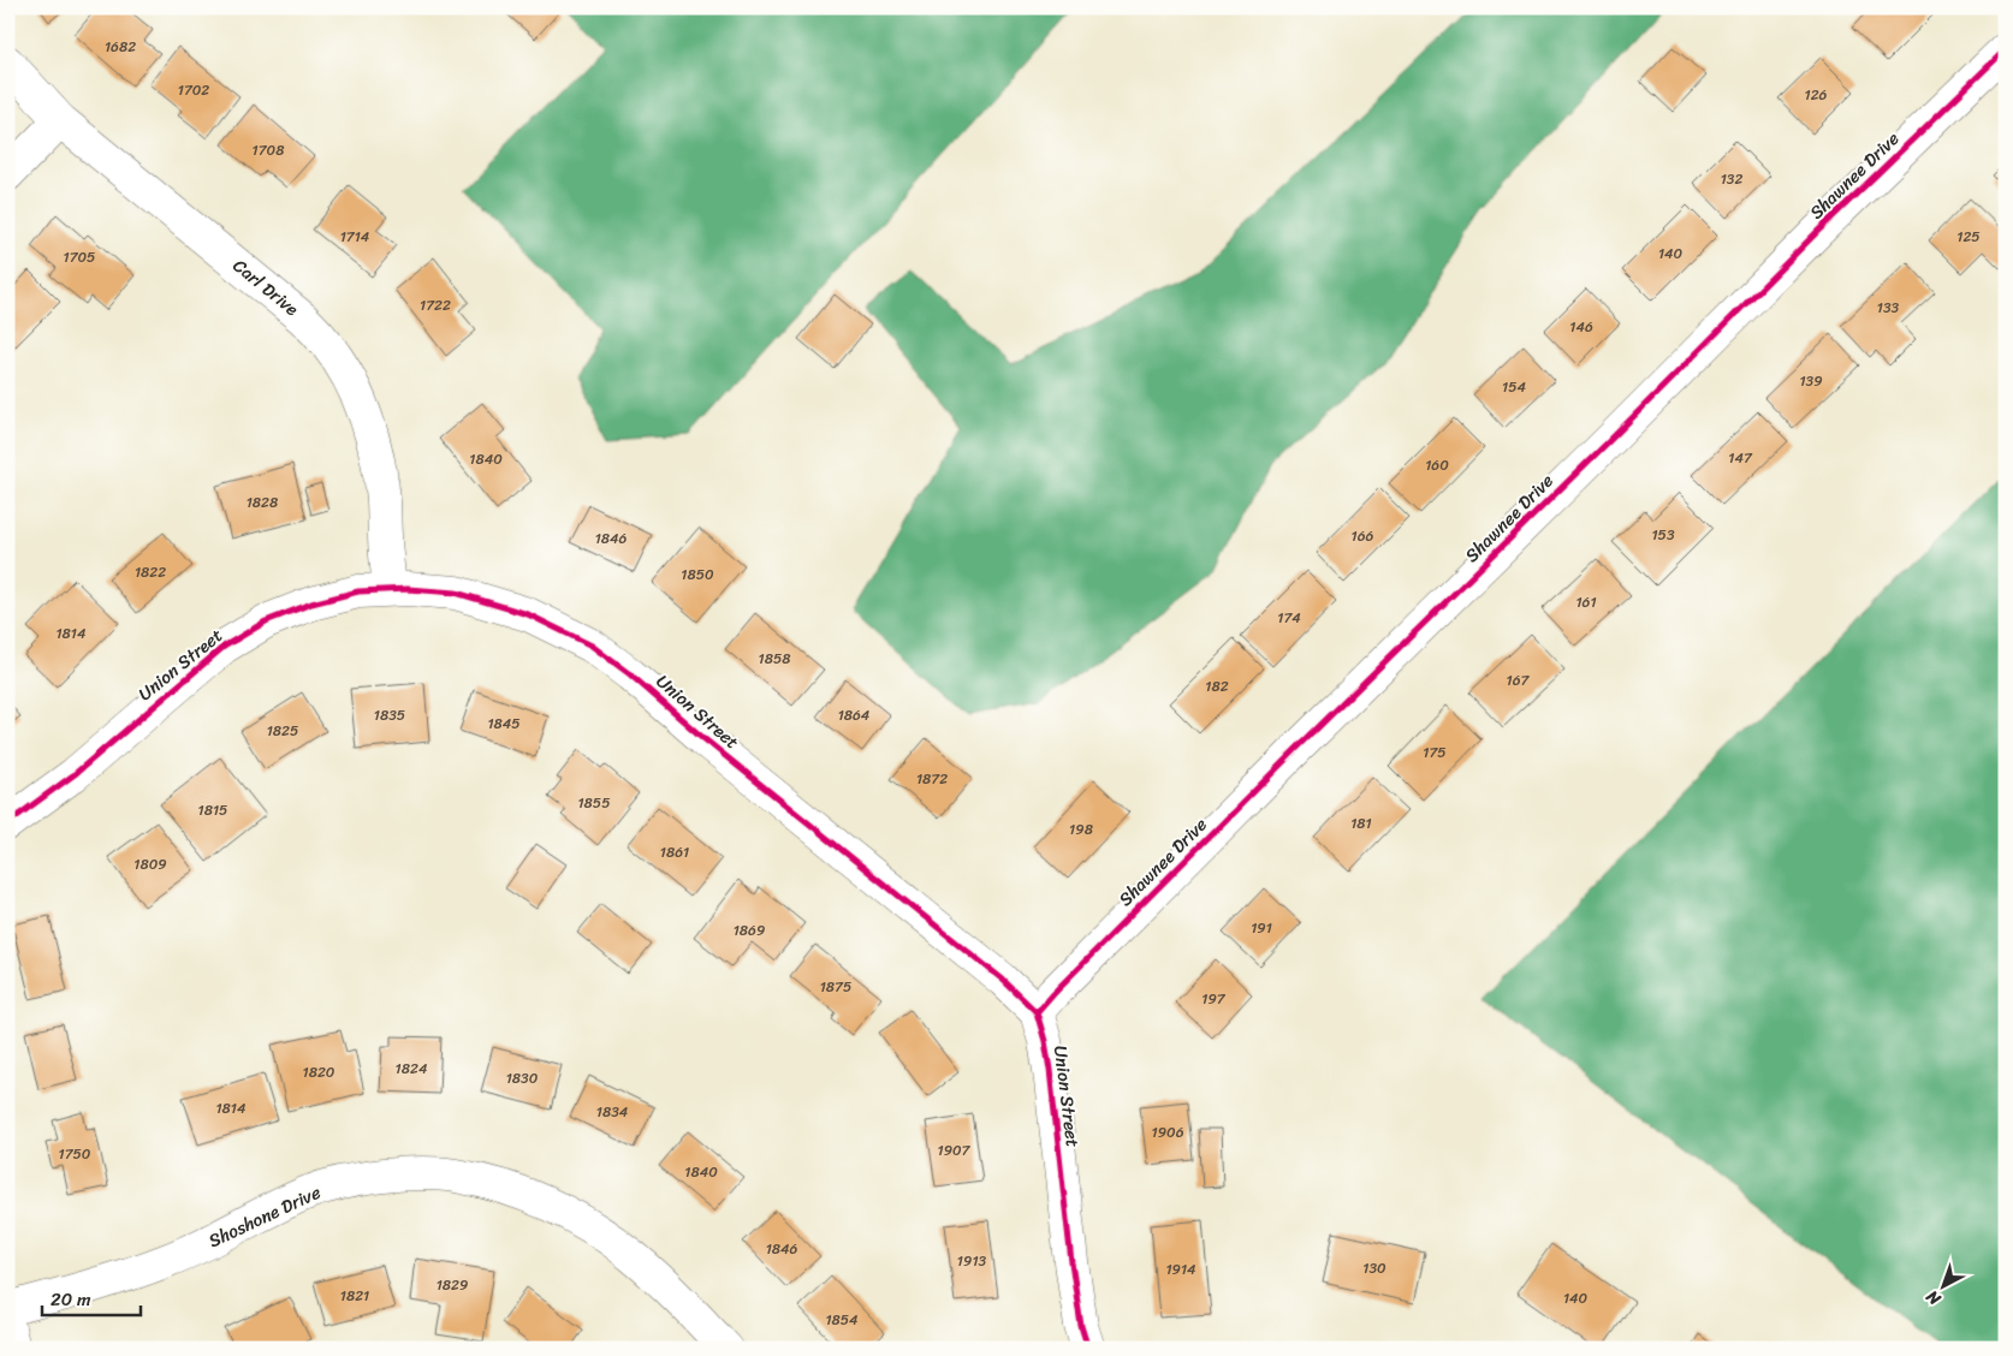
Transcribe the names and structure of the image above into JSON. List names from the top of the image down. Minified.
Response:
{"streets":{"street":["Shawnee Drive","Carl Drive","Union Street","Shoshone Drive"]},"crossings":[["Shawnee Drive","Union Street"],["Carl Drive","Union Street"]],"house_numbers":["1682","1702","126","1708","132","1714","125","140","1705","1722","133","146","139","154","147","1840","160","1828","153","166","1846","1822","1850","161","174","1814","1858","167","182","1835","1864","1845","1825","175","1872","1855","1815","181","198","1861","1809","191","1869","1875","197","1824","1820","1830","1814","1834","1906","1907","1750","1840","1846","1913","130","1914","1829","1821","140","1854"],"scale_bar":"20 m","north":"bottom left"}
